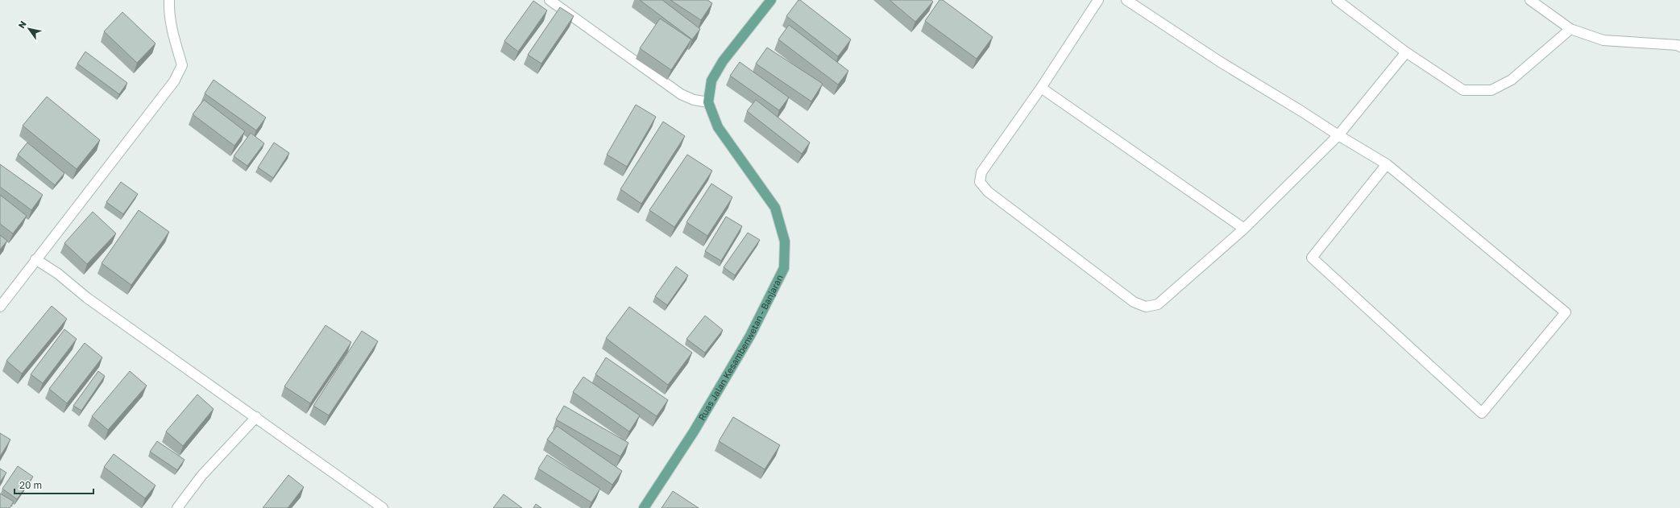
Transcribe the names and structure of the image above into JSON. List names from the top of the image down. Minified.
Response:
{"streets":{"main road":["Ruas Jalan Kesambenwetan - Banjaran"]},"scale_bar":"20 m","north":"top left"}
